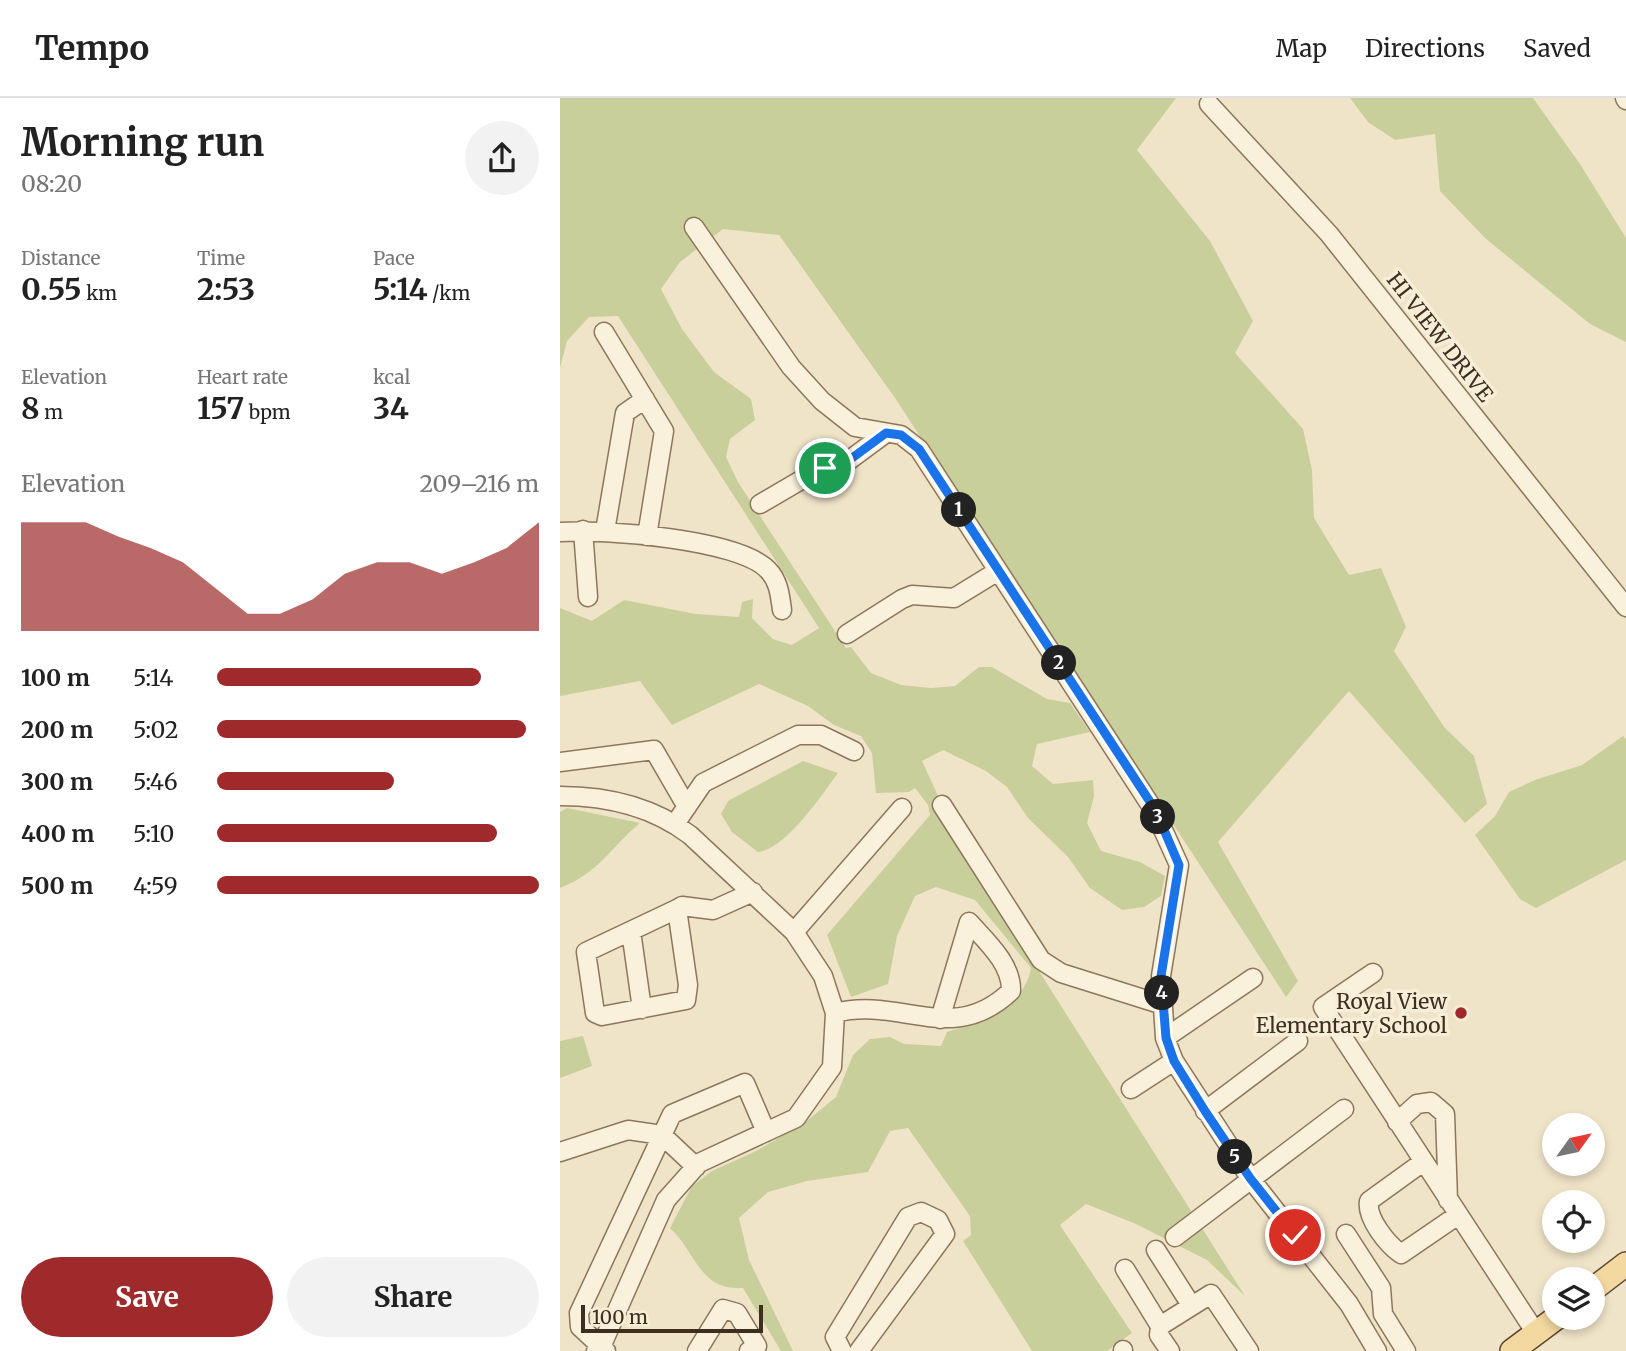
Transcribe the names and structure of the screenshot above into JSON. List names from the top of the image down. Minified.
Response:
{"streets":{"street":["HI VIEW DRIVE"]},"places":["Royal View Elementary School"],"scale_bar":"100 m","north":"top right","page":{"header":"Tempo","nav":["Map","Directions","Saved"],"heading":["Morning run","08:20"],"stats":[["Distance","0.55 km"],["Time","2:53"],["Pace","5:14 /km"],["Elevation","8 m"],["Heart rate","157 bpm"],["kcal","34"]],"chart":["Elevation","209–216 m"],"pins":["1","2","3","4","5"],"list":[{"name":"100 m","note":"5:14"},{"name":"200 m","note":"5:02"},{"name":"300 m","note":"5:46"},{"name":"400 m","note":"5:10"},{"name":"500 m","note":"4:59"}],"buttons":["Save","Share"],"scale":"100 m"}}
